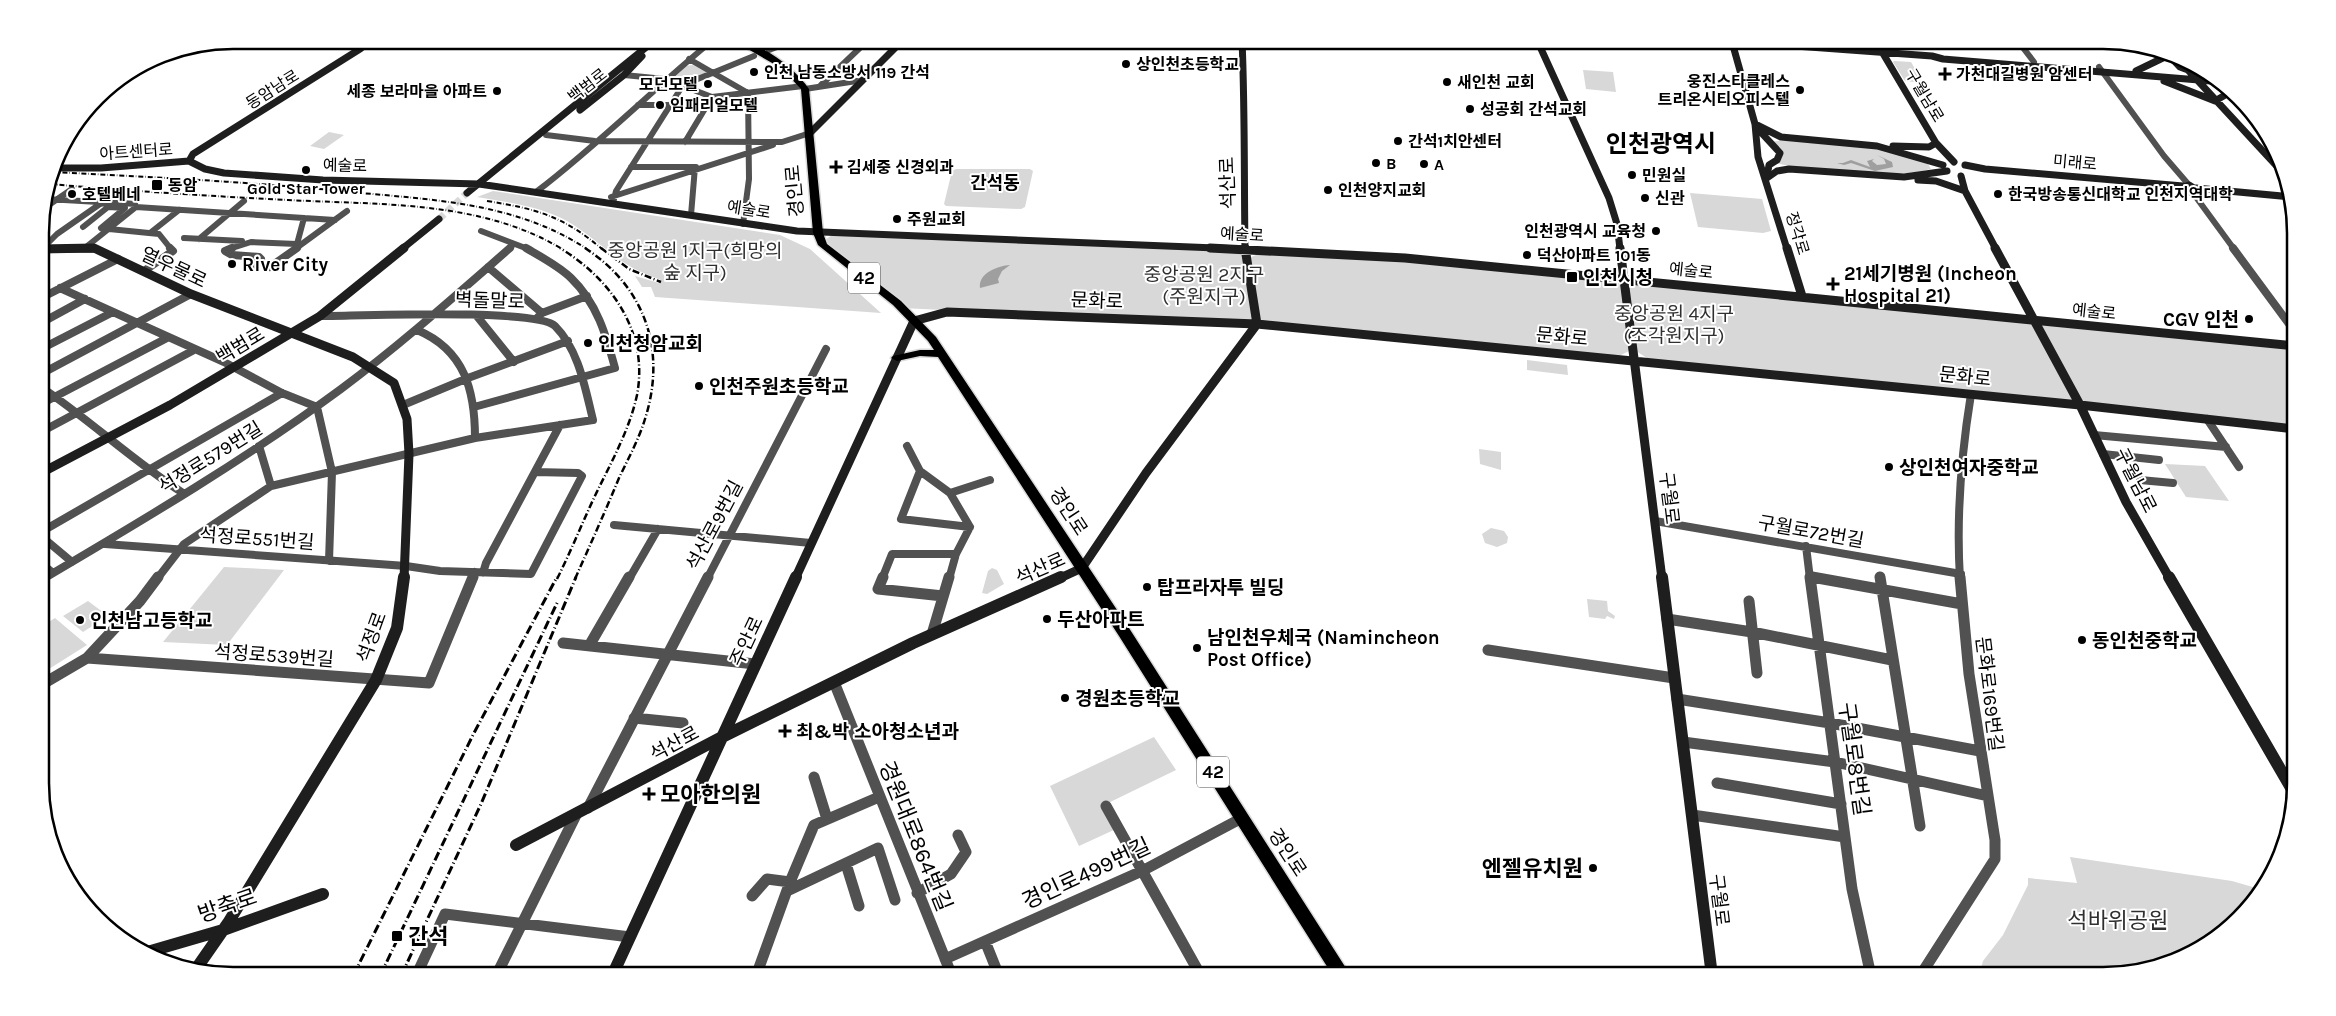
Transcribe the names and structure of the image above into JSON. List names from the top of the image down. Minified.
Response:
{"streets":{"main road":["백범로","동암남로","구월남로","아트센터로","미래로","예술로","석산로","경인로","정각로","열우물로","42","문화로","구월로","석정로","주안로","방축로"],"street":["벽돌말로","석정로579번길","석산로9번길","구월로72번길","석정로551번길","석정로539번길","문화로169번길","구월로8번길","경원대로864번길","경인로499번길"]},"crossings":[["백범로","예술로"],["백범로","열우물로"],["백범로","벽돌말로"],["백범로","석정로"],["동암남로","아트센터로"],["동암남로","예술로"],["구월남로","미래로"],["구월남로","예술로"],["구월남로","문화로"],["아트센터로","예술로"],["예술로","석산로"],["예술로","경인로"],["예술로","정각로"],["예술로","구월로"],["석산로","경인로"],["석산로","문화로"],["석산로","석산로9번길"],["석산로","주안로"],["석산로","경원대로864번길"],["경인로","문화로"],["경인로","주안로"],["경인로","경인로499번길"],["열우물로","석정로"],["벽돌말로","석정로579번길"],["문화로","구월로"],["문화로","주안로"],["문화로","문화로169번길"],["석정로579번길","석정로551번길"],["석정로579번길","석정로"],["구월로","구월로72번길"],["구월로72번길","문화로169번길"],["구월로72번길","구월로8번길"],["석정로551번길","석정로"],["석정로551번길","석정로539번길"],["석정로","석정로539번길"],["석정로","방축로"],["경원대로864번길","경인로499번길"]],"districts":["인천광역시","간석동"],"parks":["중앙공원 1지구(희망의 숲 지구)","중앙공원 2지구 (주원지구)","중앙공원 4지구 (조각원지구)","석바위공원"],"places":{"other":["상인천초등학교","인천 남동소방서 119 간석","새인천 교회","모던모텔","웅진스타클레스 트리온시티오피스텔","세종 보라마을 아파트","임패리얼모텔","성공회 간석교회","간석1치안센터","B","A","Gold Star Tower","민원실","인천양지교회","호텔베네","한국방송통신대학교 인천지역대학","신관","주원교회","인천광역시 교육청","덕산아파트 101동","River City","CGV 인천","인천청암교회","인천주원초등학교","상인천여자중학교","탑프라자투 빌딩","두산아파트","인천남고등학교","동인천중학교","남인천우체국 (Namincheon Post Office)","경원초등학교","엔젤유치원"],"health":["가천대길병원 암센터","김세중 신경외과","21세기병원 (Incheon Hospital 21)","최&박 소아청소년과","모아한의원"],"transit":["동암","인천시청","간석"]}}
